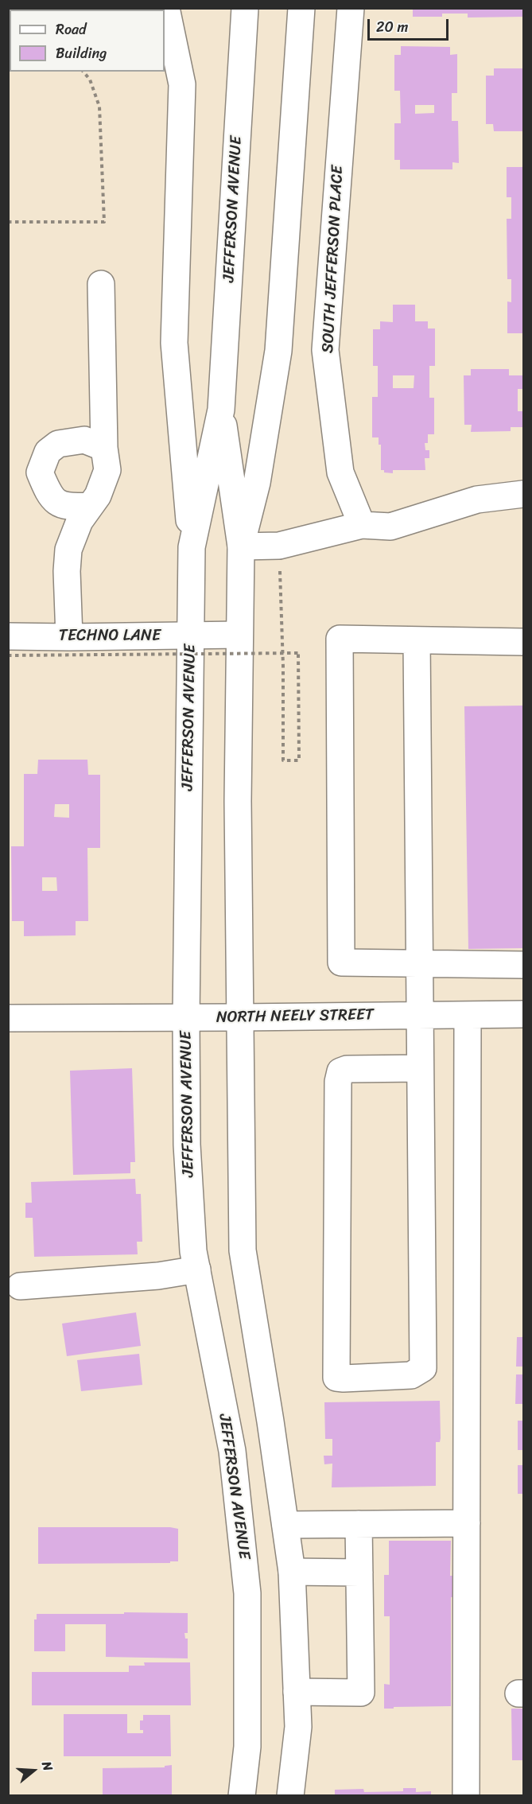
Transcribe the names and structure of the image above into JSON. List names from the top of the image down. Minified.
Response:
{"streets":{"main road":["JEFFERSON AVENUE","SOUTH JEFFERSON PLACE","TECHNO LANE","NORTH NEELY STREET"]},"crossings":[["JEFFERSON AVENUE","TECHNO LANE"],["JEFFERSON AVENUE","NORTH NEELY STREET"]],"legend":["Road","Building"],"scale_bar":"20 m","north":"right"}
